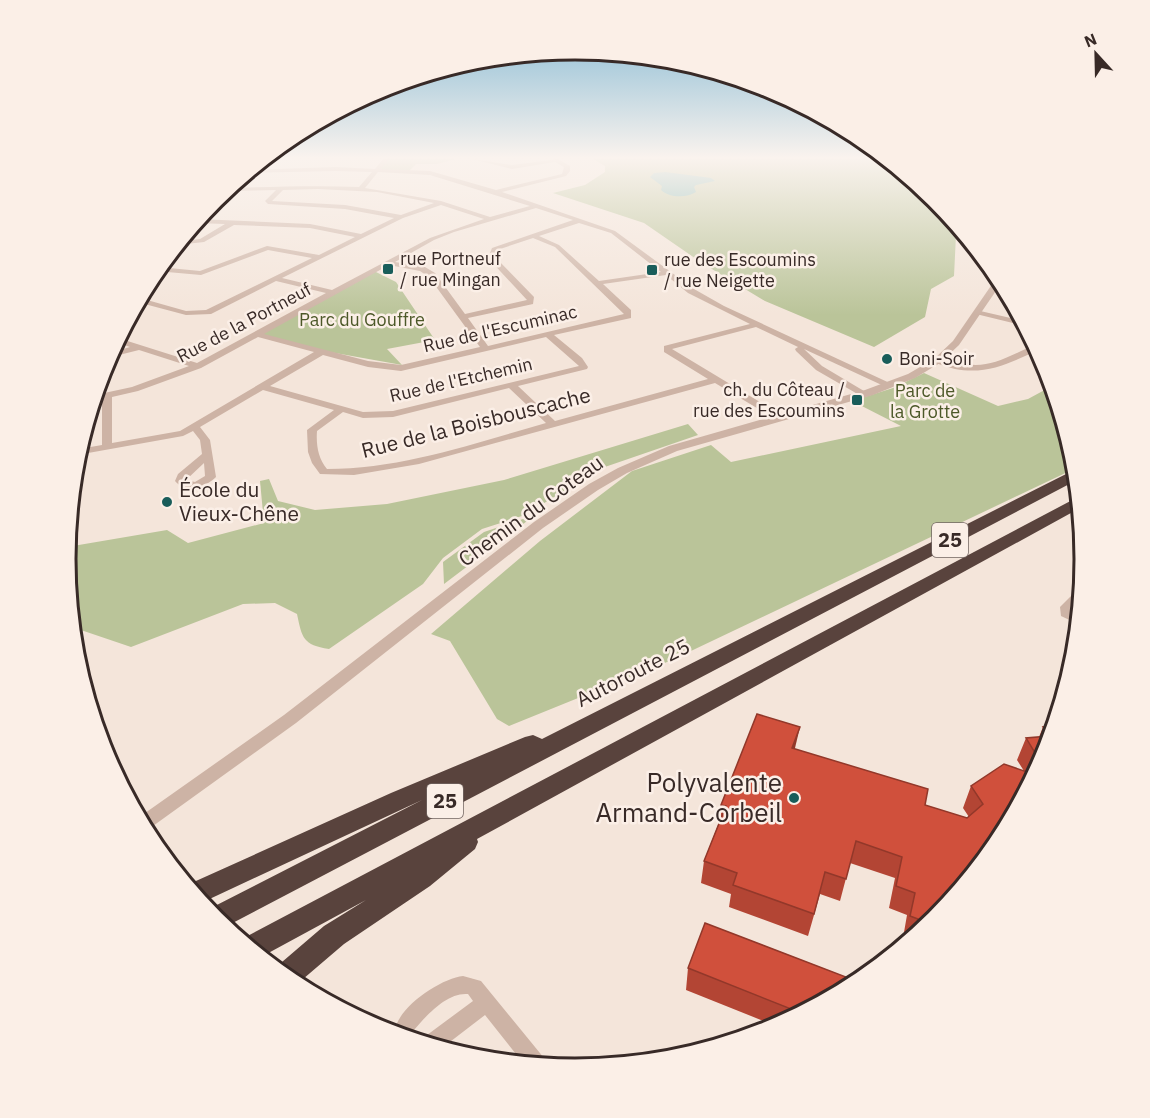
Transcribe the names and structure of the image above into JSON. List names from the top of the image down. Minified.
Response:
{"streets":{"highway":["25","Autoroute 25"],"street":["Rue de la Portneuf","Rue de l'Escuminac","Rue de l'Etchemin","Rue de la Boisbouscache","Chemin du Coteau"]},"crossings":[["Rue de la Portneuf","Rue de l'Escuminac"],["Rue de l'Escuminac","Rue de l'Etchemin"],["Rue de l'Etchemin","Rue de la Boisbouscache"]],"parks":["Parc du Gouffre","Parc de la Grotte"],"places":{"transit":["rue Portneuf / rue Mingan","rue des Escoumins / rue Neigette","ch. du Côteau / rue des Escoumins"],"other":["Boni-Soir","École du Vieux-Chêne","Polyvalente Armand-Corbeil"]},"north":"top"}
